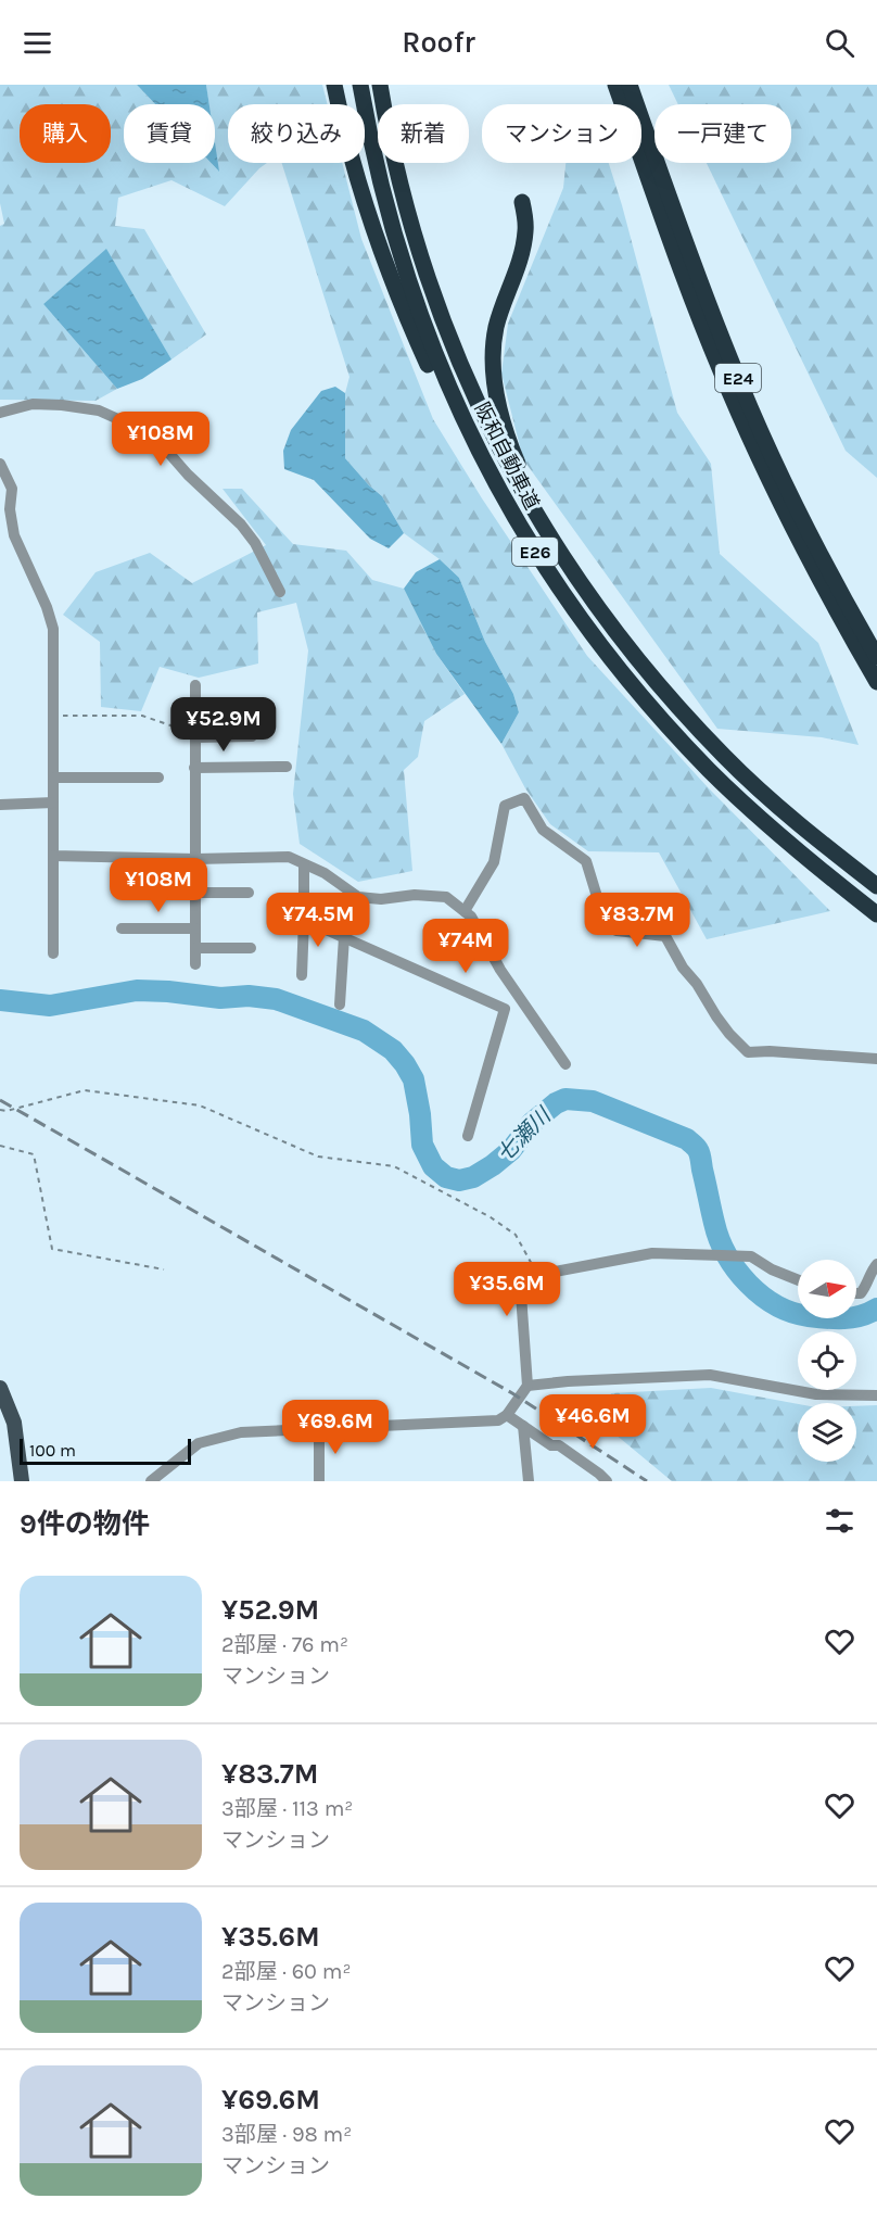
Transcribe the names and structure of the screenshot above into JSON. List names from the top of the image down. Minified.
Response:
{"streets":{"highway":["E24","阪和自動車道","E26"]},"water":["七瀬川"],"scale_bar":"100 m","north":"right","page":{"header":"Roofr","chip":["購入","賃貸","絞り込み","新着","マンション","一戸建て"],"price":["¥108M","¥52.9M","¥108M","¥74.5M","¥83.7M","¥74M","¥35.6M","¥46.6M","¥69.6M"],"scale":"100 m","heading":"9件の物件","list":[{"name":"¥52.9M","note":"2部屋 · 76 m² · マンション"},{"name":"¥83.7M","note":"3部屋 · 113 m² · マンション"},{"name":"¥35.6M","note":"2部屋 · 60 m² · マンション"},{"name":"¥69.6M","note":"3部屋 · 98 m² · マンション"}]}}
